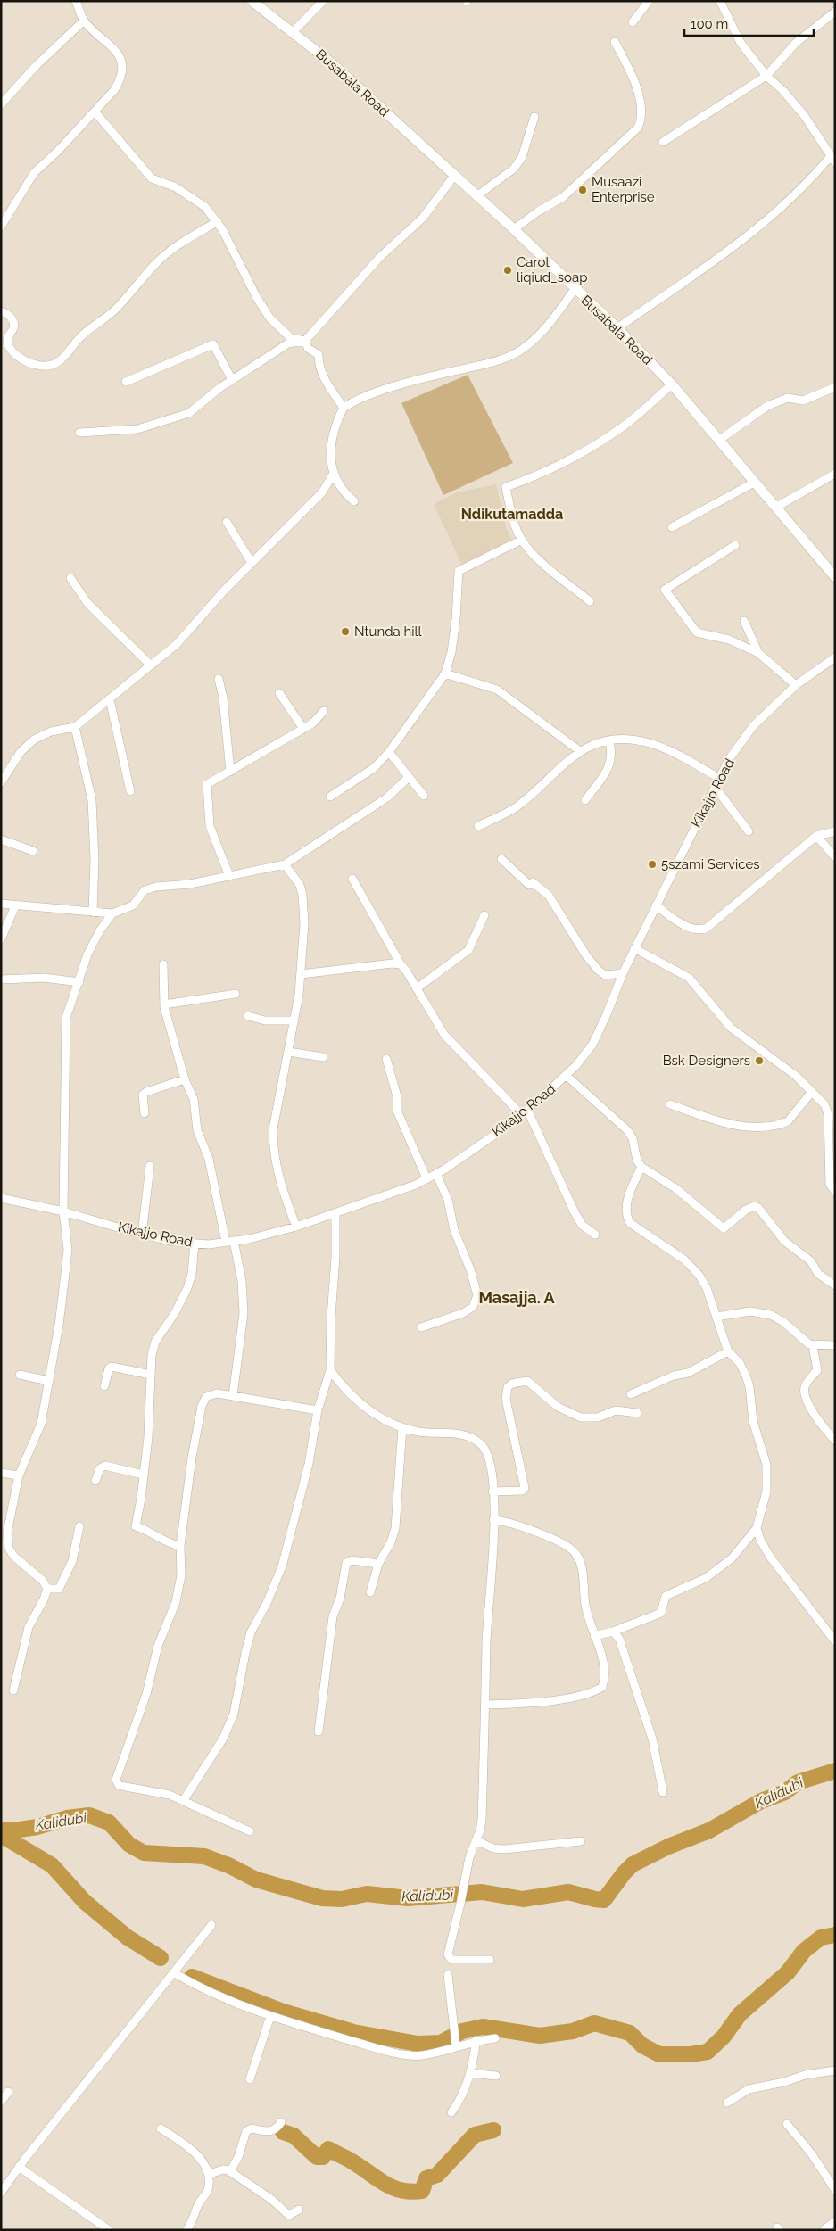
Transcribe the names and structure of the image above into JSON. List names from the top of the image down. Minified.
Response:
{"streets":{"street":["Busabala Road","Kikajjo Road"]},"districts":["Ndikutamadda","Masajja. A"],"water":["Kalidubi"],"places":["Musaazi Enterprise","Carol liqiud_soap","Ntunda hill","5szami Services","Bsk Designers"],"scale_bar":"100 m"}
